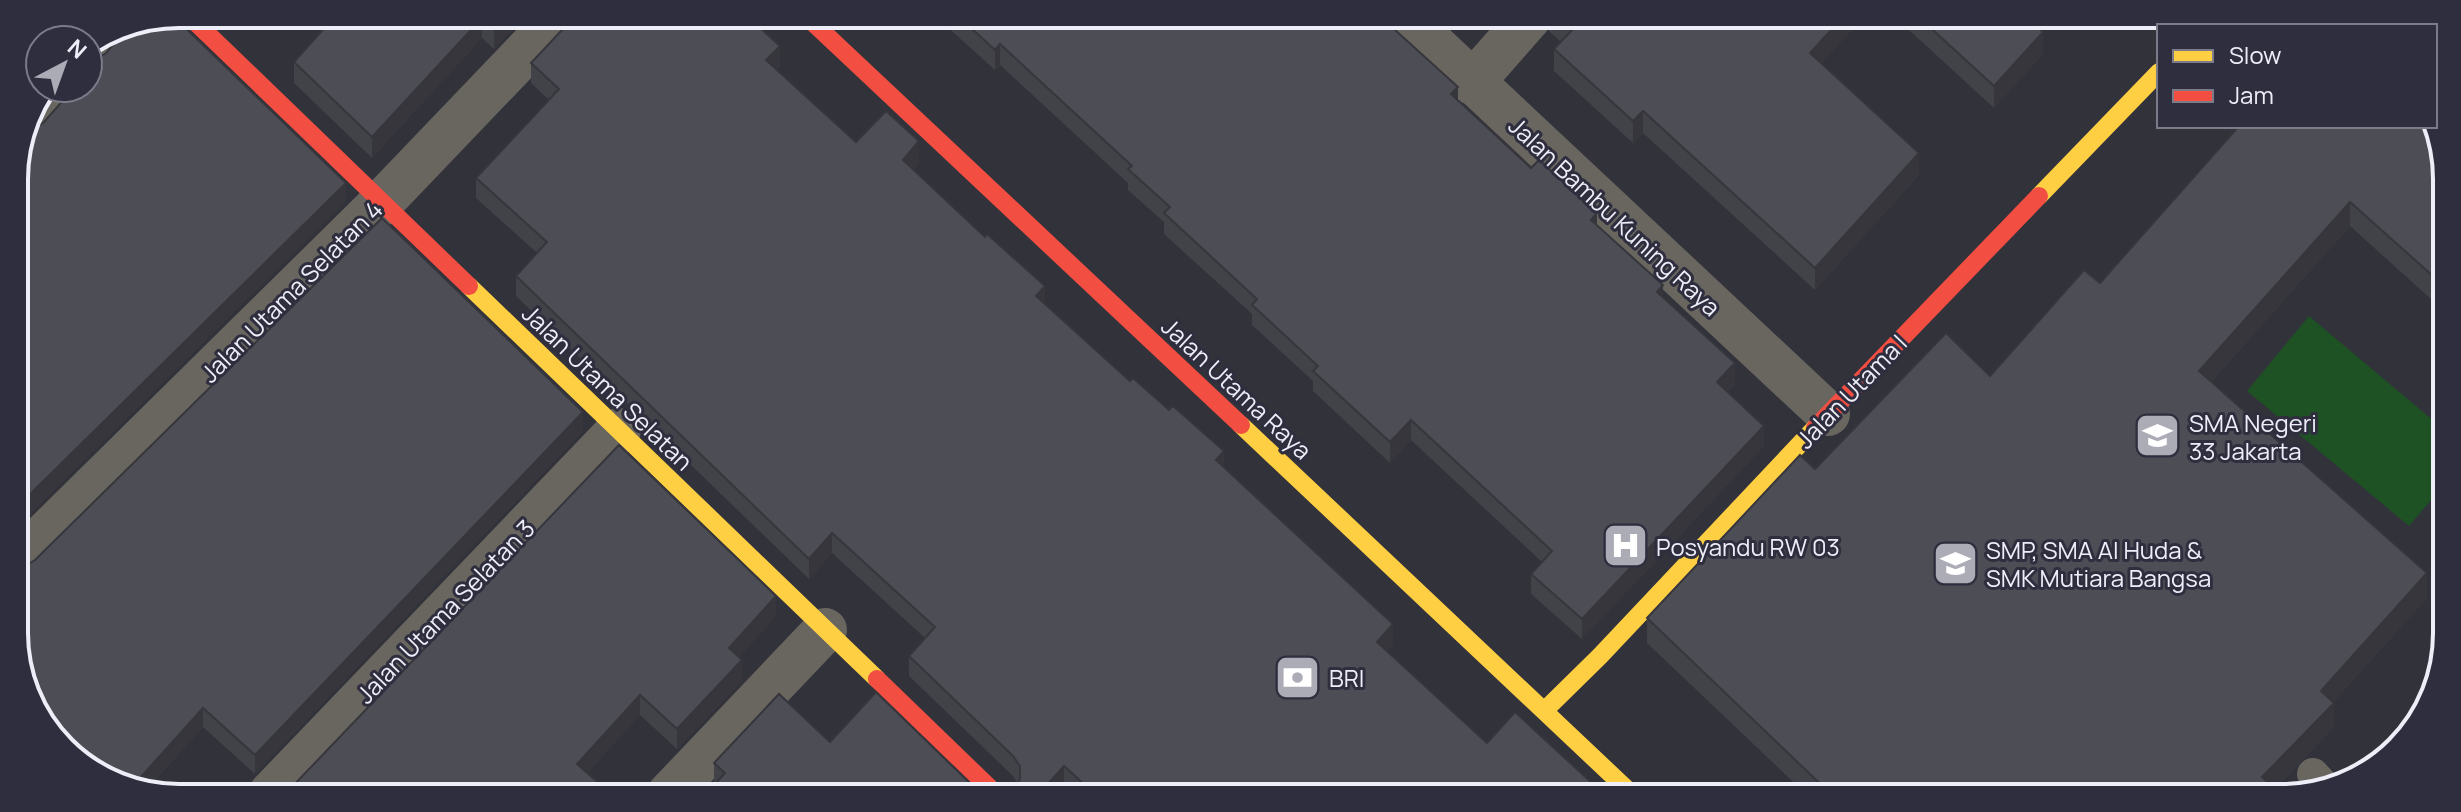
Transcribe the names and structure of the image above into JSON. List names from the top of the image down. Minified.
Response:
{"streets":{"street":["Jalan Bambu Kuning Raya","Jalan Utama Selatan 4","Jalan Utama Selatan","Jalan Utama Raya","Jalan Utama I","Jalan Utama Selatan 3"]},"crossings":[["Jalan Bambu Kuning Raya","Jalan Utama I"],["Jalan Utama Selatan 4","Jalan Utama Selatan"],["Jalan Utama Selatan","Jalan Utama Selatan 3"],["Jalan Utama Raya","Jalan Utama I"]],"places":{"school or university":["SMA Negeri 33 Jakarta","SMP, SMA Al Huda & SMK Mutiara Bangsa"],"hospital":["Posyandu RW 03"],"bank":["BRI"]},"legend":["Slow","Jam"],"north":"top right"}
